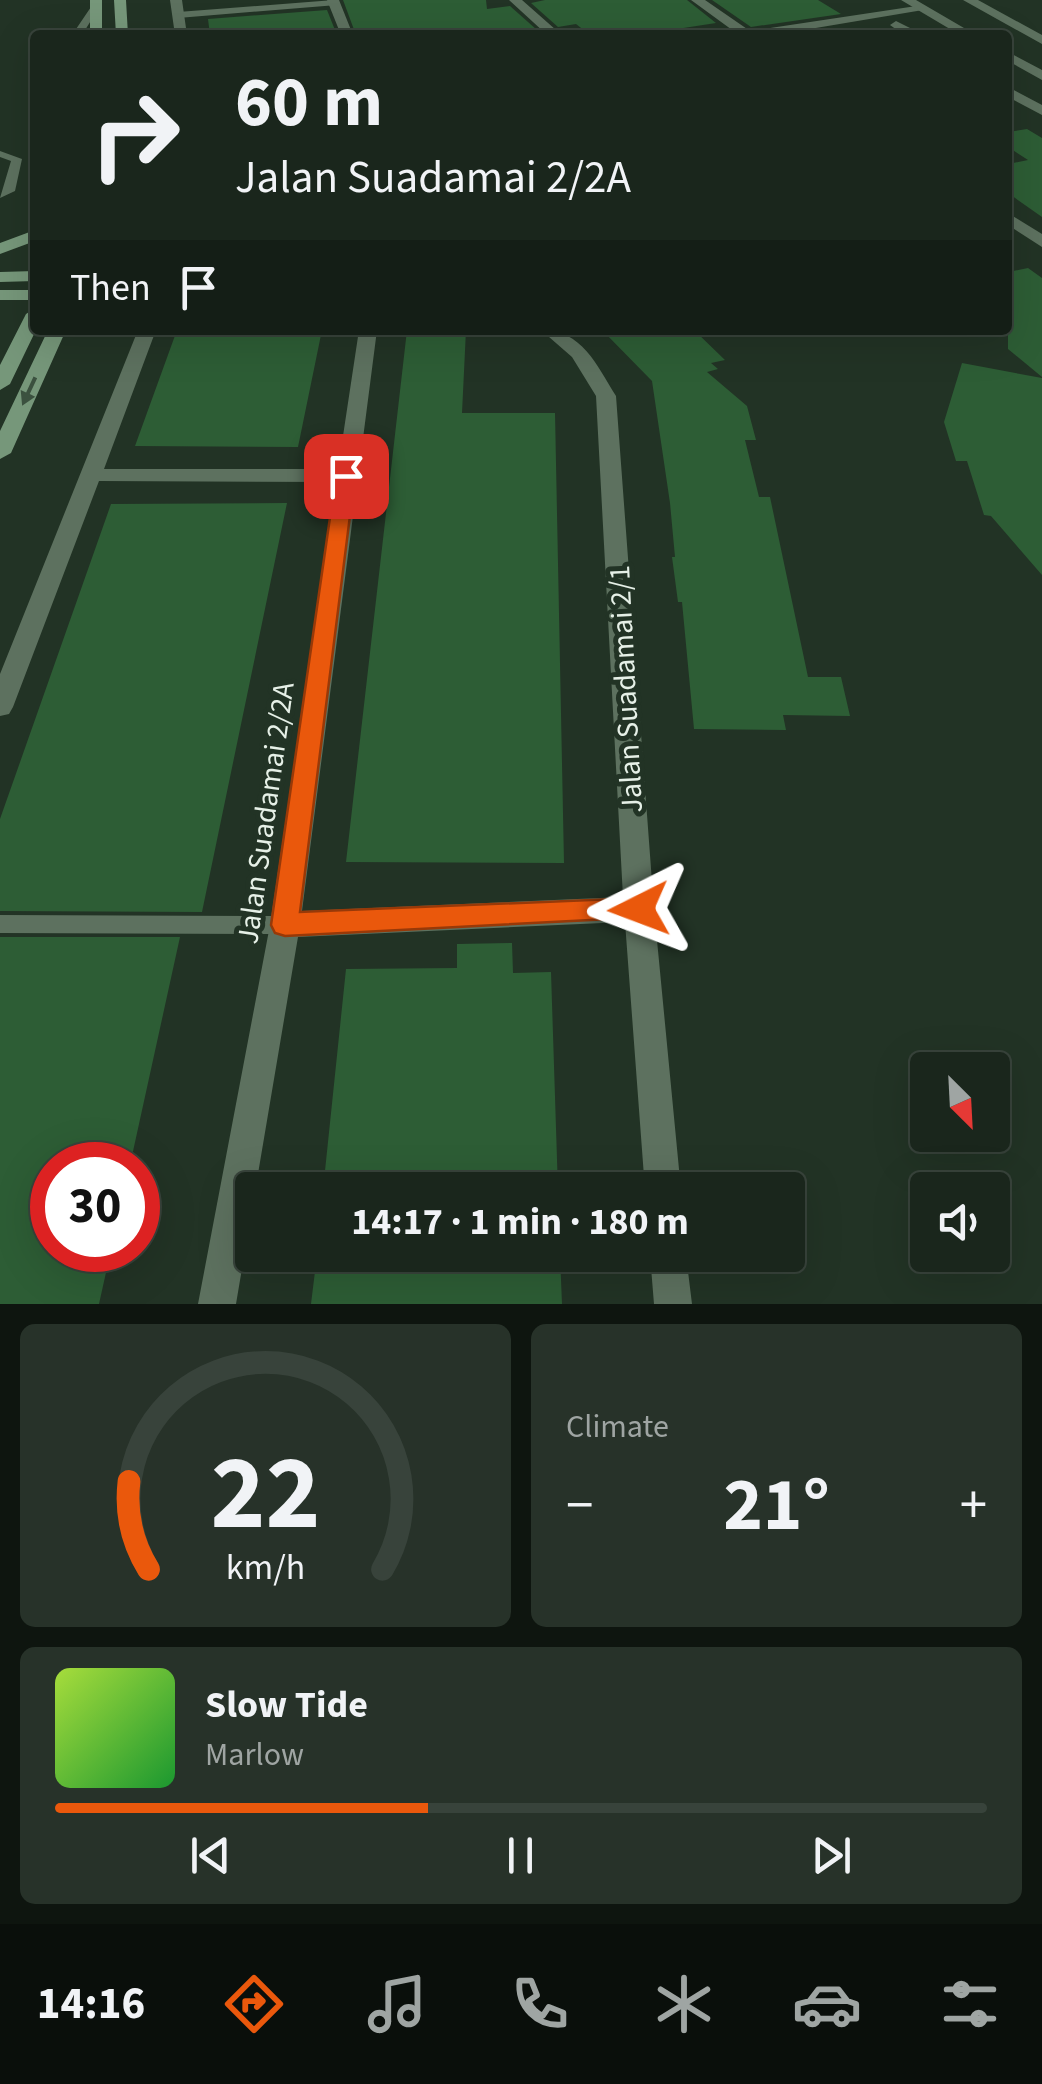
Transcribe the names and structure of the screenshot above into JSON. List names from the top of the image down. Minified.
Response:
{"streets":{"street":["Jalan Suadamai 2/1","Jalan Suadamai 2/2A"]},"north":"bottom right","page":{"turn":["60 m","Jalan Suadamai 2/2A"],"then":"Then","limit":"30","trip":"14:17 · 1 min · 180 m","tile":"Climate","heat":["−","21°","+"],"song":["Slow Tide","Marlow"],"tabs":"14:16","gauge":["22","km/h"]}}
